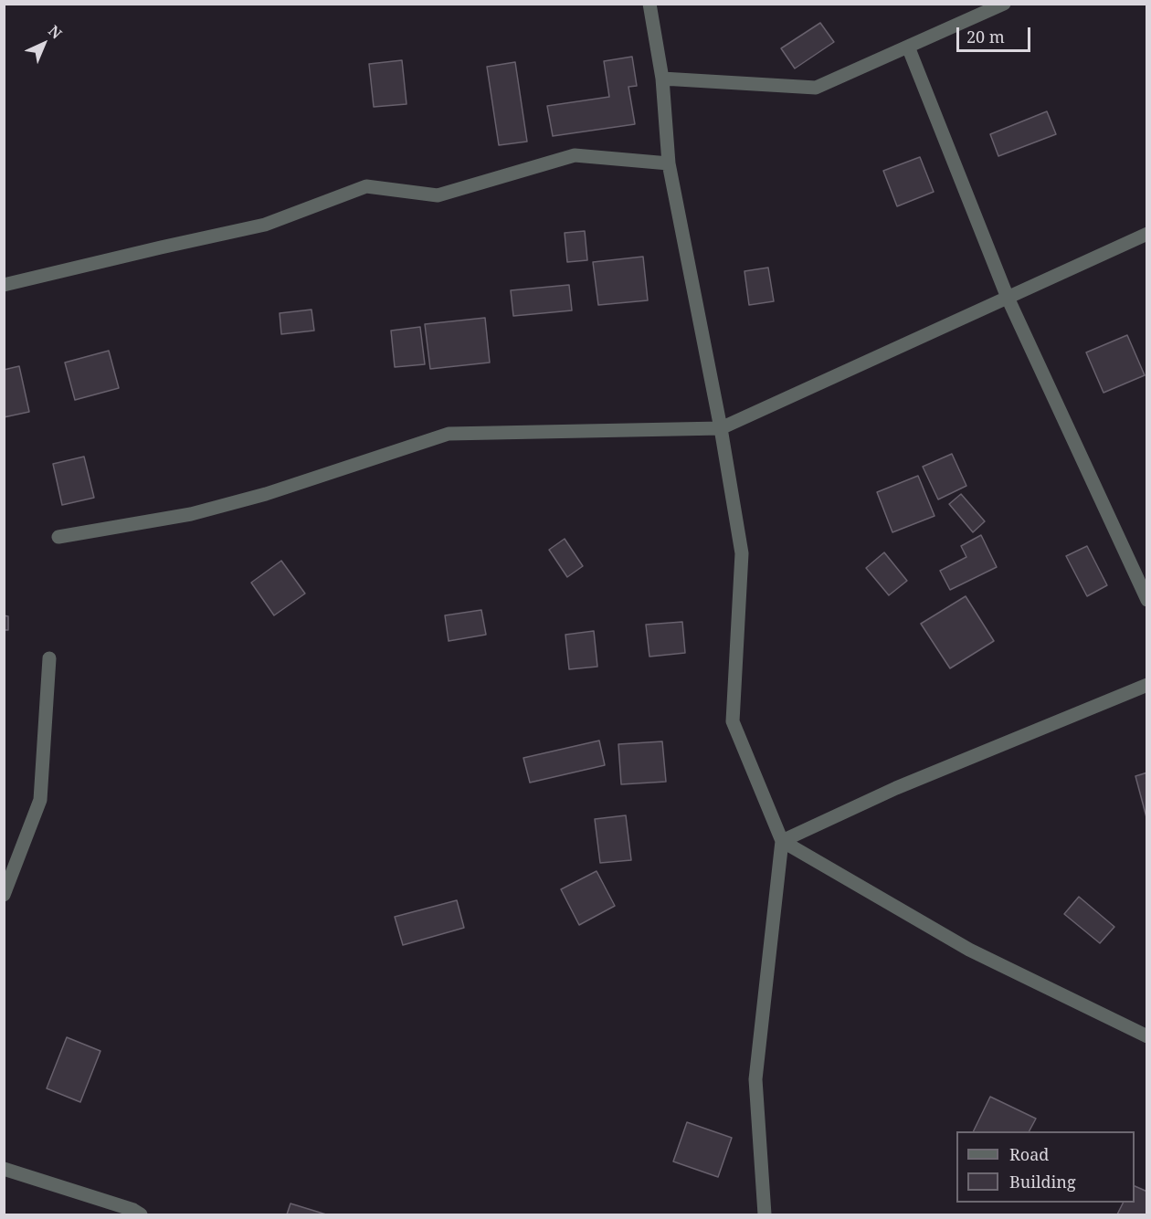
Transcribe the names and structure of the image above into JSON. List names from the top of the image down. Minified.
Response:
{"legend":["Road","Building"],"scale_bar":"20 m","north":"top right"}
